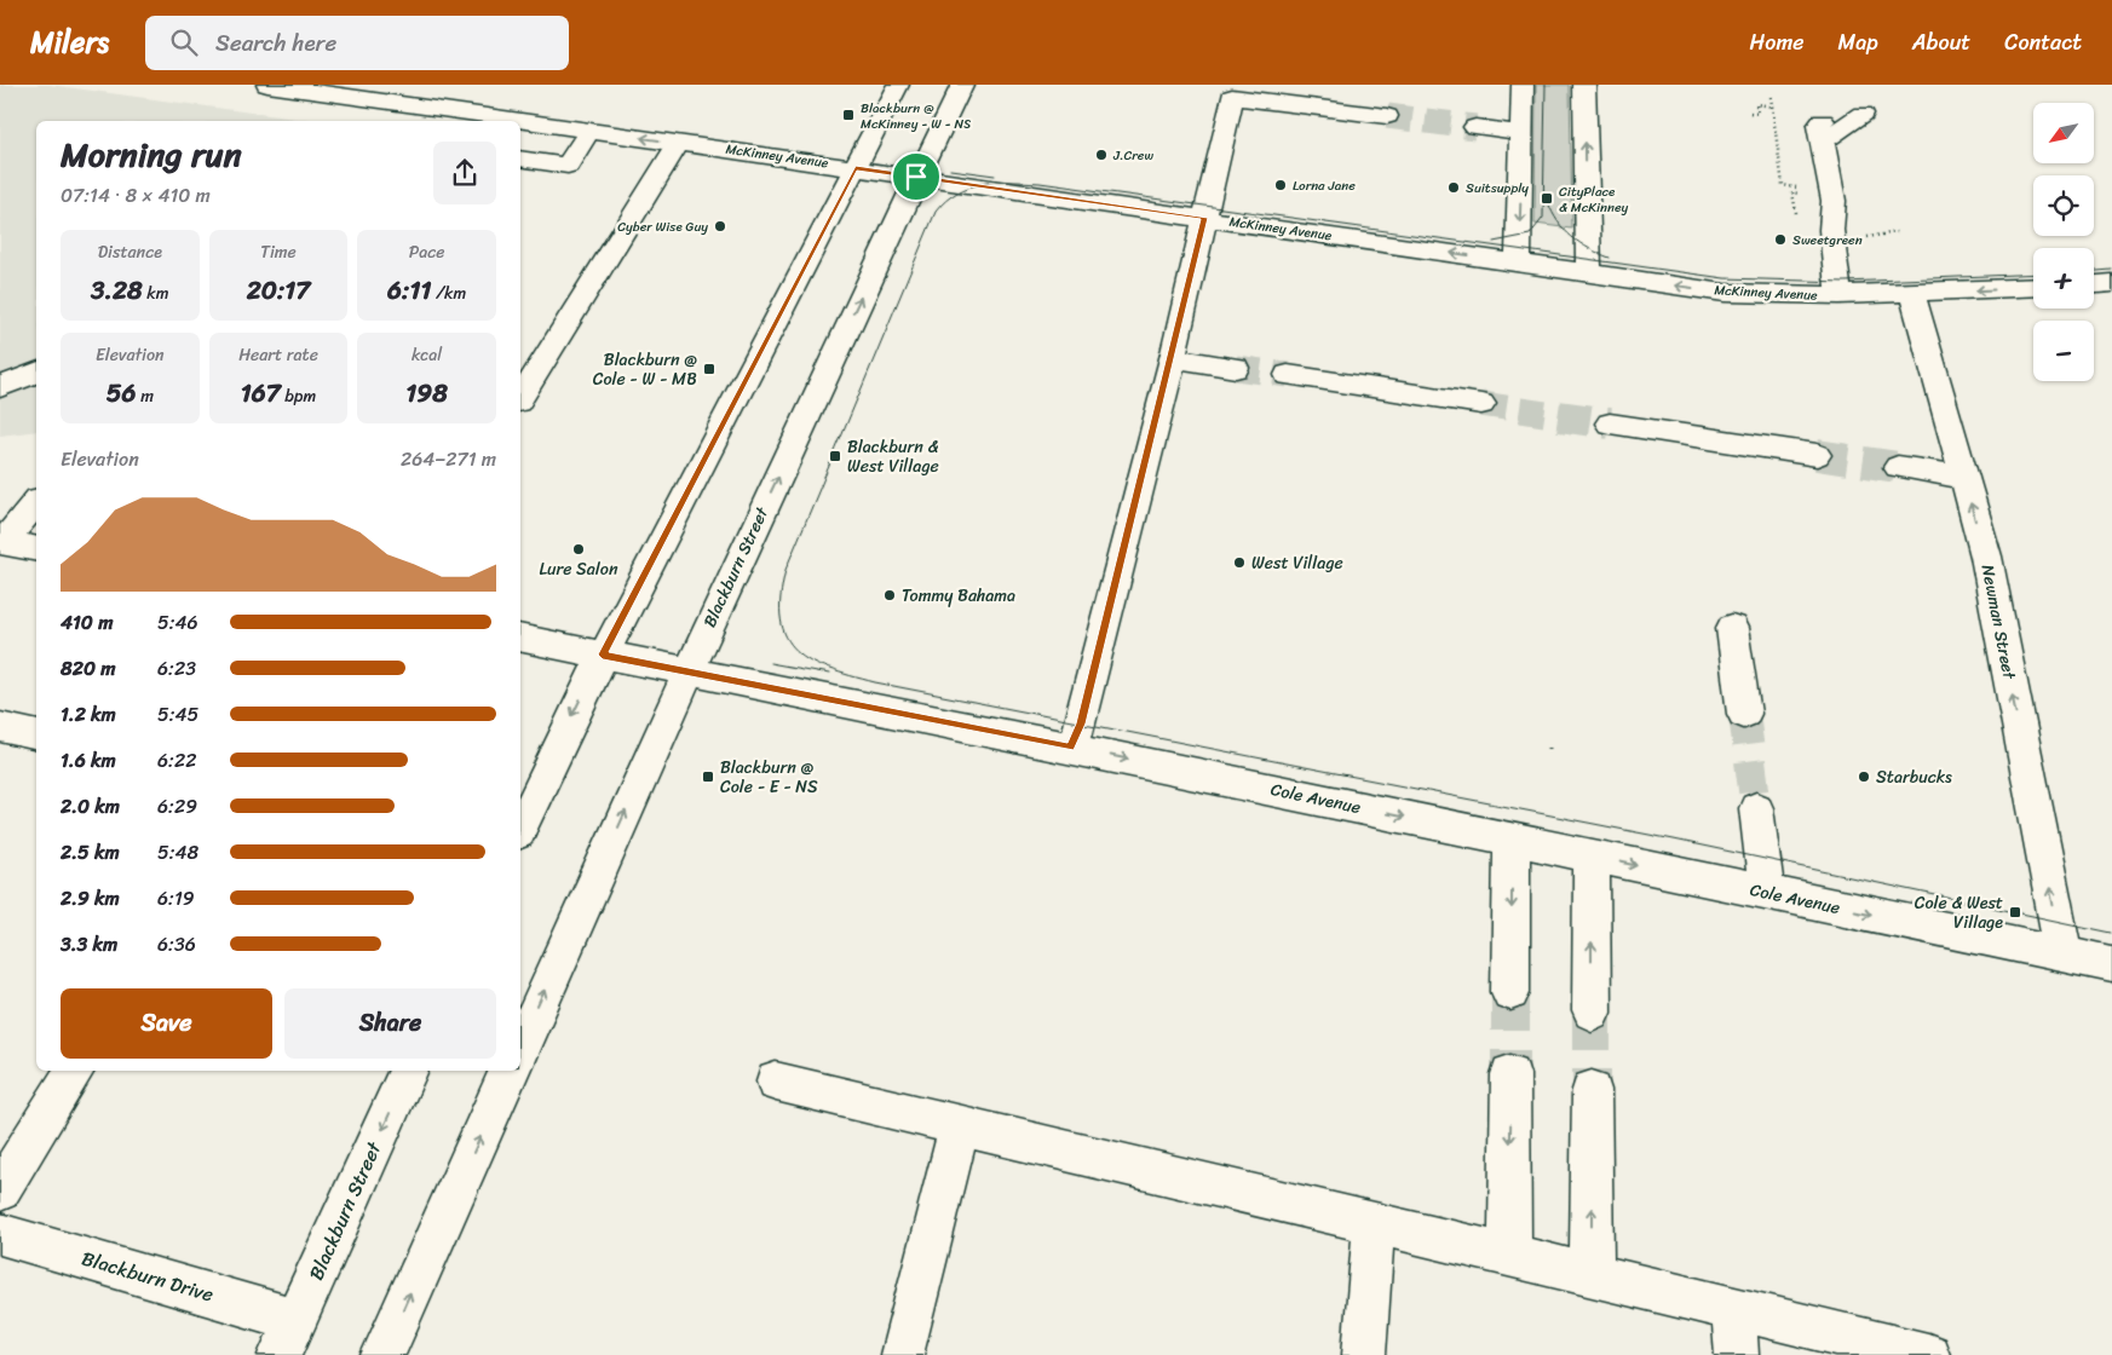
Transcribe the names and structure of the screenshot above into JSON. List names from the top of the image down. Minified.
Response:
{"streets":{"street":["McKinney Avenue","Blackburn Street","Newman Street","Cole Avenue","Blackburn Drive"]},"crossings":[["McKinney Avenue","Blackburn Street"],["McKinney Avenue","Newman Street"],["Blackburn Street","Cole Avenue"],["Blackburn Street","Blackburn Drive"],["Newman Street","Cole Avenue"]],"one_way":["Cole Avenue"],"places":{"transit":["Blackburn @ McKinney - W - NS","CityPlace & McKinney","Blackburn @ Cole - W - MB","Blackburn & West Village","Blackburn @ Cole - E - NS","Cole & West Village"],"other":["J.Crew","Lorna Jane","Suitsupply","Cyber Wise Guy","Sweetgreen","Lure Salon","West Village","Tommy Bahama","Starbucks"]},"north":"bottom left","page":{"header":"Milers","search":"Search here","nav":["Home","Map","About","Contact"],"map_buttons":["+","−"],"heading":["Morning run","07:14 · 8 × 410 m"],"stats":[["Distance","3.28 km"],["Time","20:17"],["Pace","6:11 /km"],["Elevation","56 m"],["Heart rate","167 bpm"],["kcal","198"]],"chart":["Elevation","264–271 m"],"list":[{"name":"410 m","note":"5:46"},{"name":"820 m","note":"6:23"},{"name":"1.2 km","note":"5:45"},{"name":"1.6 km","note":"6:22"},{"name":"2.0 km","note":"6:29"},{"name":"2.5 km","note":"5:48"},{"name":"2.9 km","note":"6:19"},{"name":"3.3 km","note":"6:36"}],"buttons":["Save","Share"]}}
